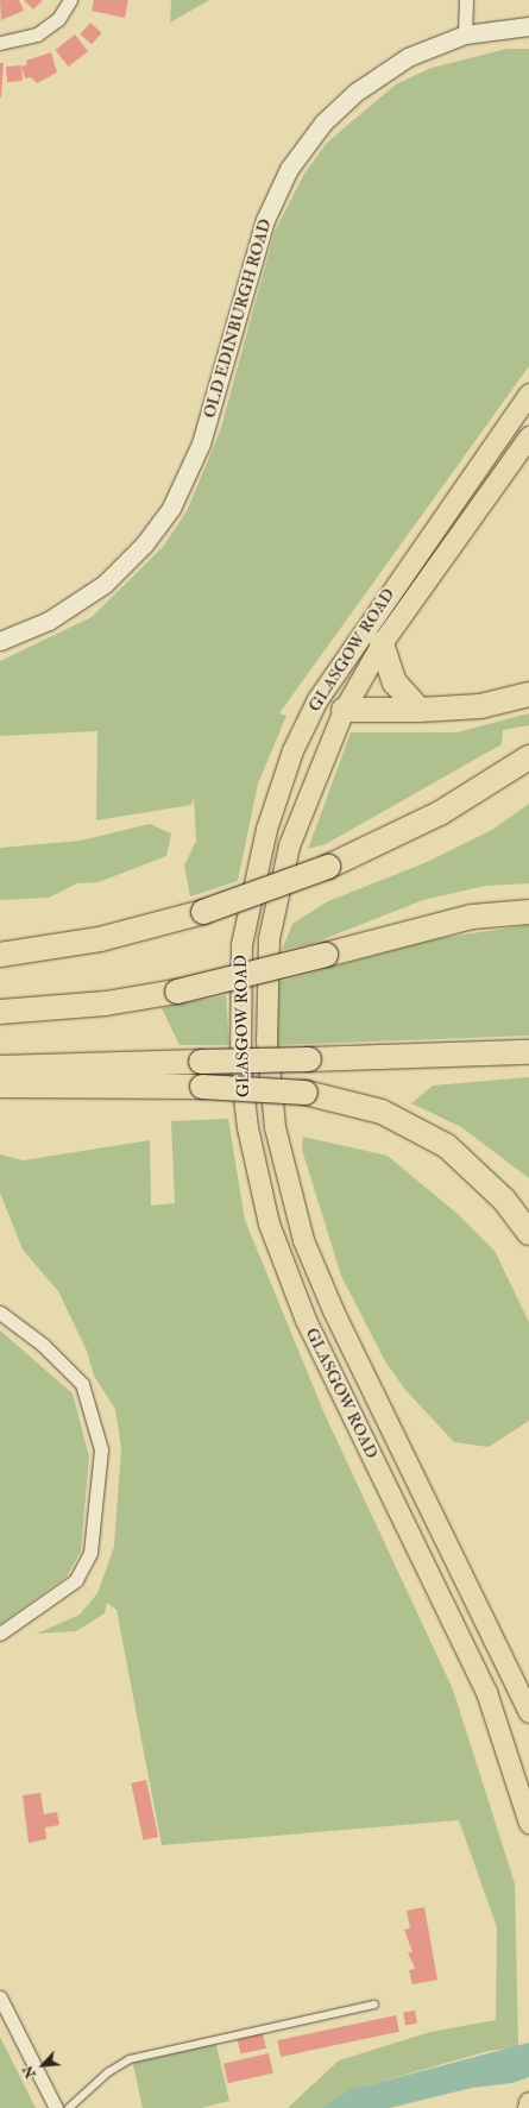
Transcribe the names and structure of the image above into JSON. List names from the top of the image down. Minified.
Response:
{"streets":{"main road":["OLD EDINBURGH ROAD","GLASGOW ROAD"]},"north":"bottom left"}
